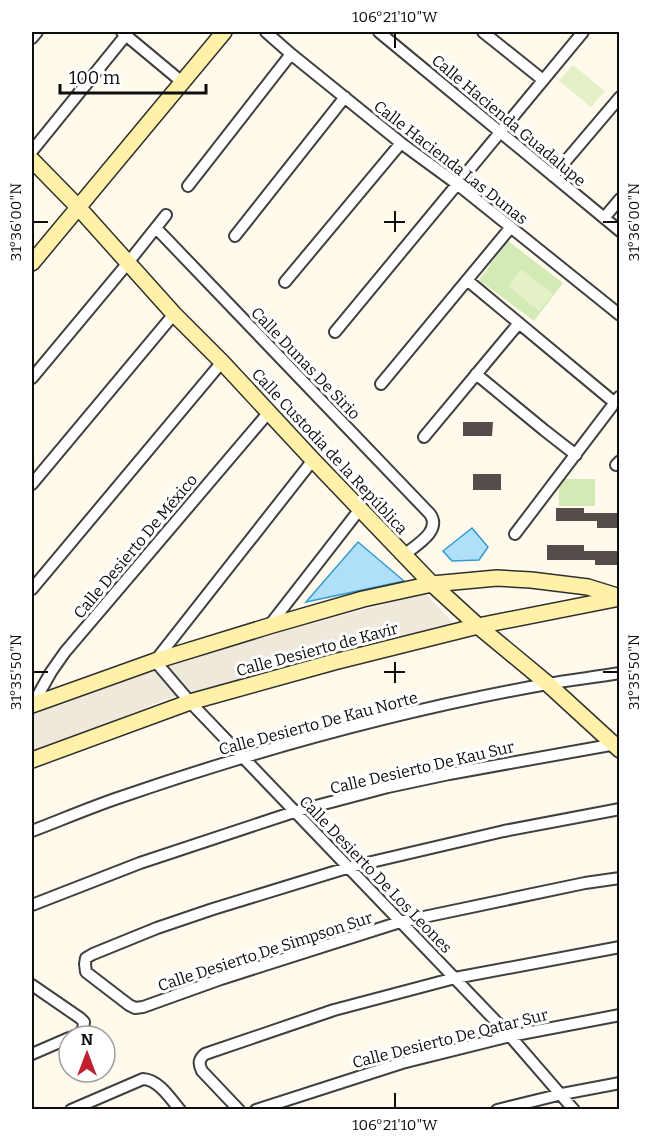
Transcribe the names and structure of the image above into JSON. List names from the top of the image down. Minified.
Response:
{"streets":{"street":["Calle Hacienda Guadalupe","Calle Hacienda Las Dunas","Calle Dunas De Sirio","Calle Custodia de la República","Calle Desierto De México","Calle Desierto de Kavir","Calle Desierto De Kau Norte","Calle Desierto De Kau Sur","Calle Desierto De Los Leones","Calle Desierto De Simpson Sur","Calle Desierto De Qatar Sur"]},"crossings":[["Calle Dunas De Sirio","Calle Custodia de la República"],["Calle Custodia de la República","Calle Desierto De México"],["Calle Custodia de la República","Calle Desierto de Kavir"],["Calle Custodia de la República","Calle Desierto De Kau Norte"],["Calle Custodia de la República","Calle Desierto De Kau Sur"],["Calle Desierto De México","Calle Desierto de Kavir"],["Calle Desierto de Kavir","Calle Desierto De Los Leones"],["Calle Desierto De Kau Norte","Calle Desierto De Los Leones"],["Calle Desierto De Kau Sur","Calle Desierto De Los Leones"],["Calle Desierto De Los Leones","Calle Desierto De Simpson Sur"],["Calle Desierto De Los Leones","Calle Desierto De Qatar Sur"]],"scale_bar":"100 m","north":"top","coordinates":["106°21'10\"W","31°36'00\"N","31°35'50\"N"]}
